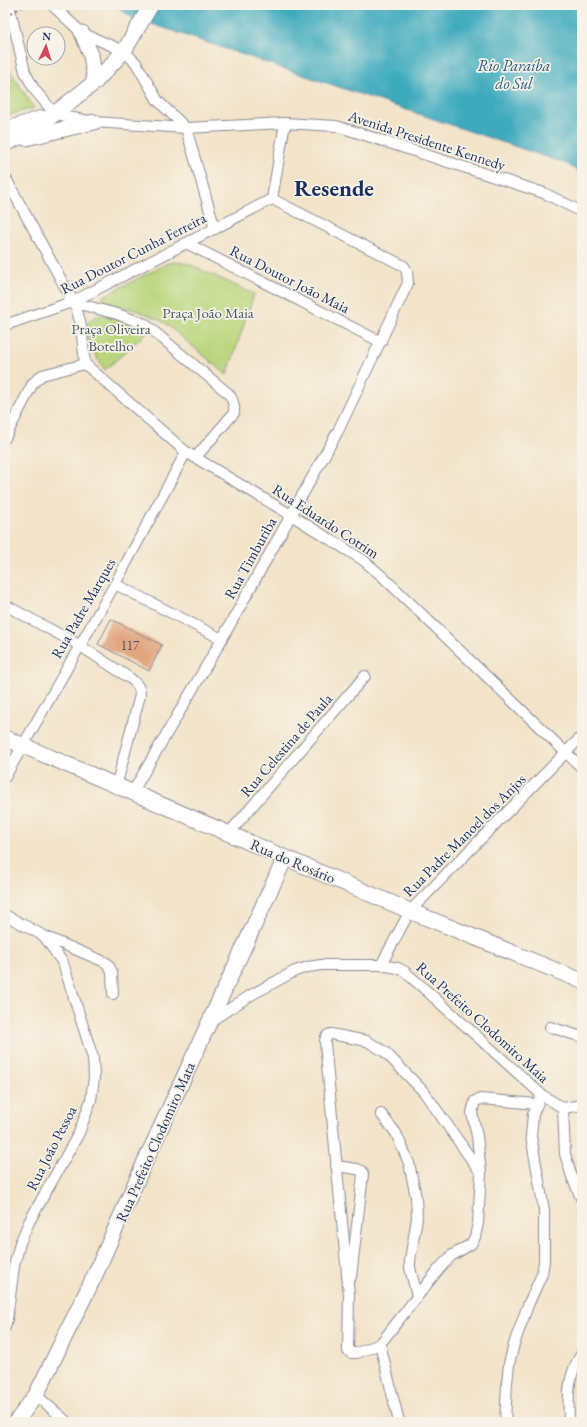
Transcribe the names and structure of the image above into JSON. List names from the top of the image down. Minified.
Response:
{"streets":{"street":["Avenida Presidente Kennedy","Rua Doutor Cunha Ferreira","Rua Doutor João Maia","Rua Eduardo Cotrim","Rua Timburiba","Rua Padre Marques","Rua Celestina de Paula","Rua Padre Manoel dos Anjos","Rua do Rosário","Rua Prefeito Clodomiro Maia","Rua Prefeito Clodomiro Mata","Rua João Pessoa"]},"crossings":[["Rua Doutor Cunha Ferreira","Rua Doutor João Maia"],["Rua Doutor Cunha Ferreira","Rua Timburiba"],["Rua Doutor Cunha Ferreira","Rua Padre Marques"],["Rua Doutor João Maia","Rua Timburiba"],["Rua Eduardo Cotrim","Rua Timburiba"],["Rua Eduardo Cotrim","Rua Padre Marques"],["Rua Eduardo Cotrim","Rua Padre Manoel dos Anjos"],["Rua Timburiba","Rua do Rosário"],["Rua Padre Marques","Rua do Rosário"],["Rua Celestina de Paula","Rua do Rosário"],["Rua Padre Manoel dos Anjos","Rua do Rosário"],["Rua Padre Manoel dos Anjos","Rua Prefeito Clodomiro Maia"],["Rua do Rosário","Rua Prefeito Clodomiro Mata"],["Rua Prefeito Clodomiro Maia","Rua Prefeito Clodomiro Mata"]],"districts":["Resende"],"water":["Rio Paraíba do Sul"],"parks":["Praça João Maia","Praça Oliveira Botelho"],"house_numbers":["117"],"north":"top"}
